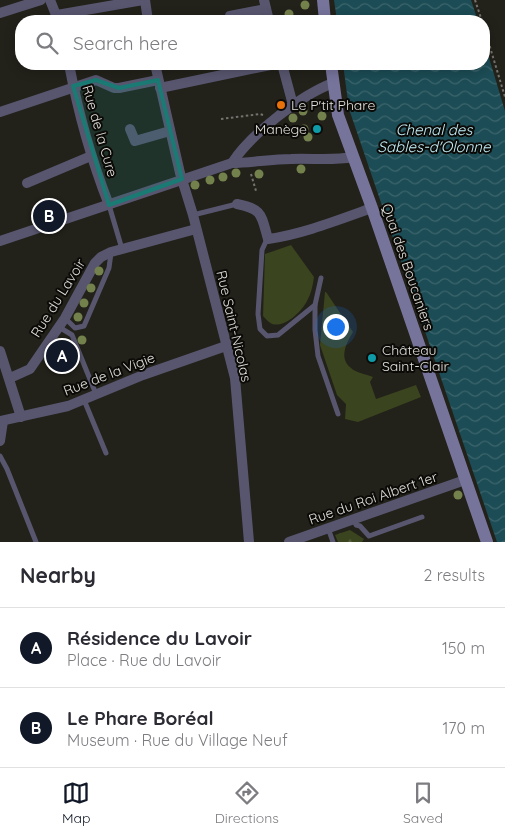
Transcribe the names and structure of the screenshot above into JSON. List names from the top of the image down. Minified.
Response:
{"streets":{"street":["Rue de la Cure","Quai des Boucaniers","Rue du Lavoir","Rue Saint-Nicolas","Rue de la Vigie","Rue du Roi Albert 1er"]},"crossings":[["Quai des Boucaniers","Rue du Roi Albert 1er"],["Rue du Lavoir","Rue Saint-Nicolas"],["Rue Saint-Nicolas","Rue de la Vigie"]],"water":["Chenal des Sables-d'Olonne"],"places":["Le P'tit Phare","Manège","Château Saint-Clair"],"page":{"search":"Search here","pins":["B","A"],"heading":["Nearby","2 results"],"list":[{"mark":"A","name":"Résidence du Lavoir","note":"Place · Rue du Lavoir","value":"150 m"},{"mark":"B","name":"Le Phare Boréal","note":"Museum · Rue du Village Neuf","value":"170 m"}],"nav":["Map","Directions","Saved"]}}
